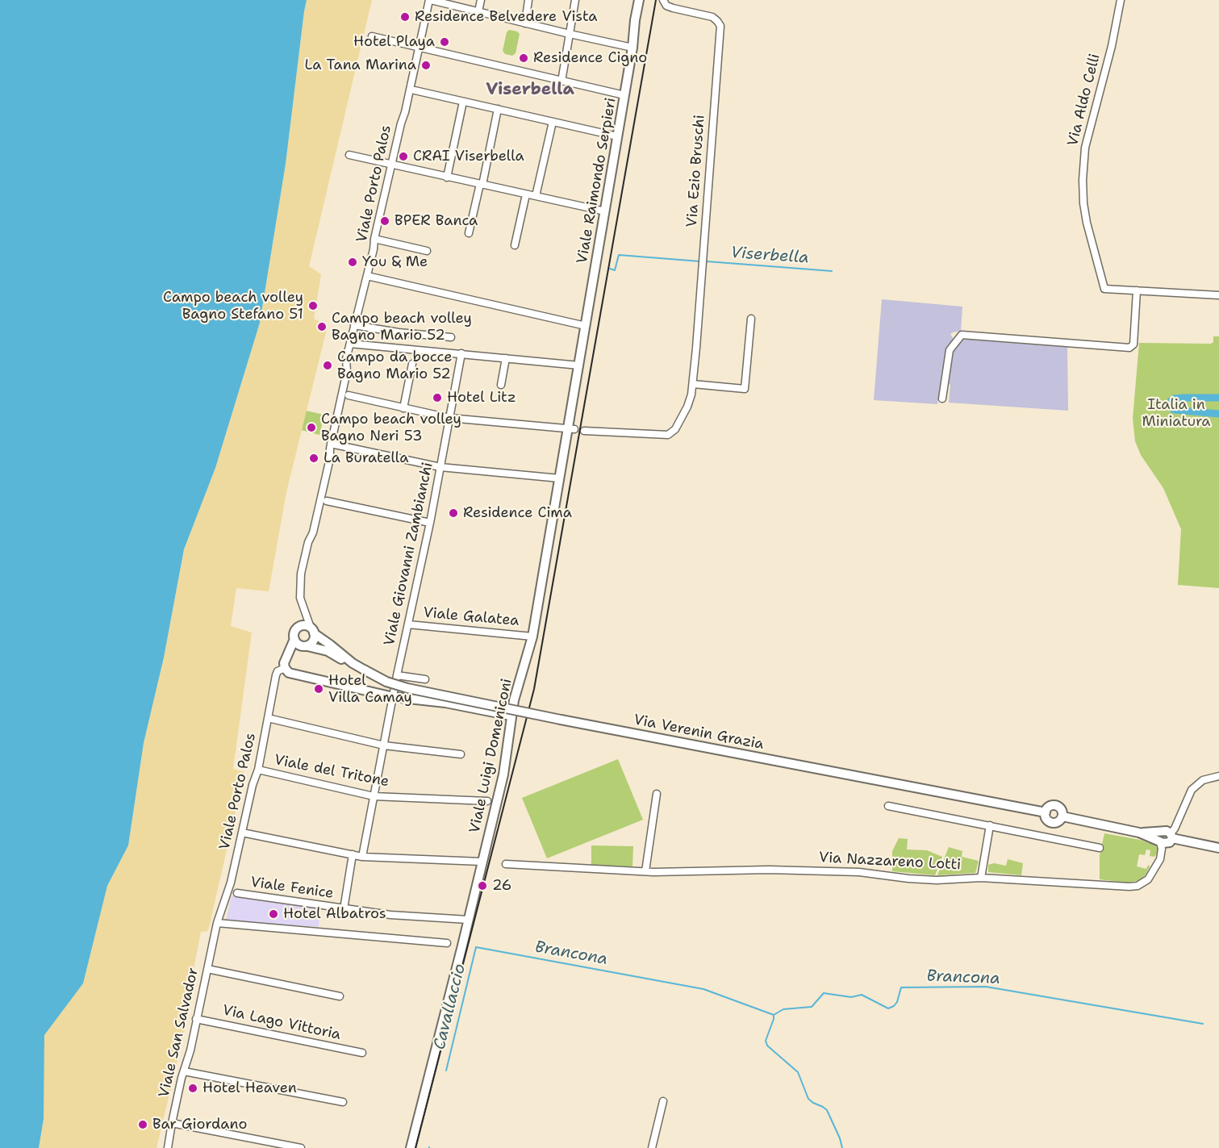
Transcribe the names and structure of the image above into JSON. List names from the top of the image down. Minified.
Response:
{"streets":{"street":["Via Aldo Celli","Via Ezio Bruschi","Viale Raimondo Serpieri","Viale Porto Palos","Viale Giovanni Zambianchi","Viale Galatea","Via Verenin Grazia","Viale Luigi Domeniconi","Viale del Tritone","Via Nazzareno Lotti","Viale Fenice","Via Lago Vittoria","Viale San Salvador"]},"crossings":[["Viale Raimondo Serpieri","Viale Luigi Domeniconi"],["Viale Porto Palos","Via Verenin Grazia"],["Viale Porto Palos","Viale del Tritone"],["Viale Porto Palos","Viale San Salvador"],["Viale Giovanni Zambianchi","Viale Galatea"],["Viale Giovanni Zambianchi","Viale del Tritone"],["Viale Galatea","Viale Luigi Domeniconi"],["Via Verenin Grazia","Via Nazzareno Lotti"],["Viale Luigi Domeniconi","Viale Fenice"],["Via Lago Vittoria","Viale San Salvador"]],"districts":["Viserbella"],"water":["Viserbella","Brancona","Cavallaccio"],"parks":["Italia in Miniatura"],"places":["Residence Belvedere Vista","Hotel Playa","Residence Cigno","La Tana Marina","CRAI Viserbella","BPER Banca","You & Me","Campo beach volley Bagno Stefano 51","Campo beach volley Bagno Mario 52","Campo da bocce Bagno Mario 52","Hotel Litz","Campo beach volley Bagno Neri 53","La Buratella","Residence Cima","Hotel Villa Camay","26","Hotel Albatros","Hotel Heaven","Bar Giordano"]}
